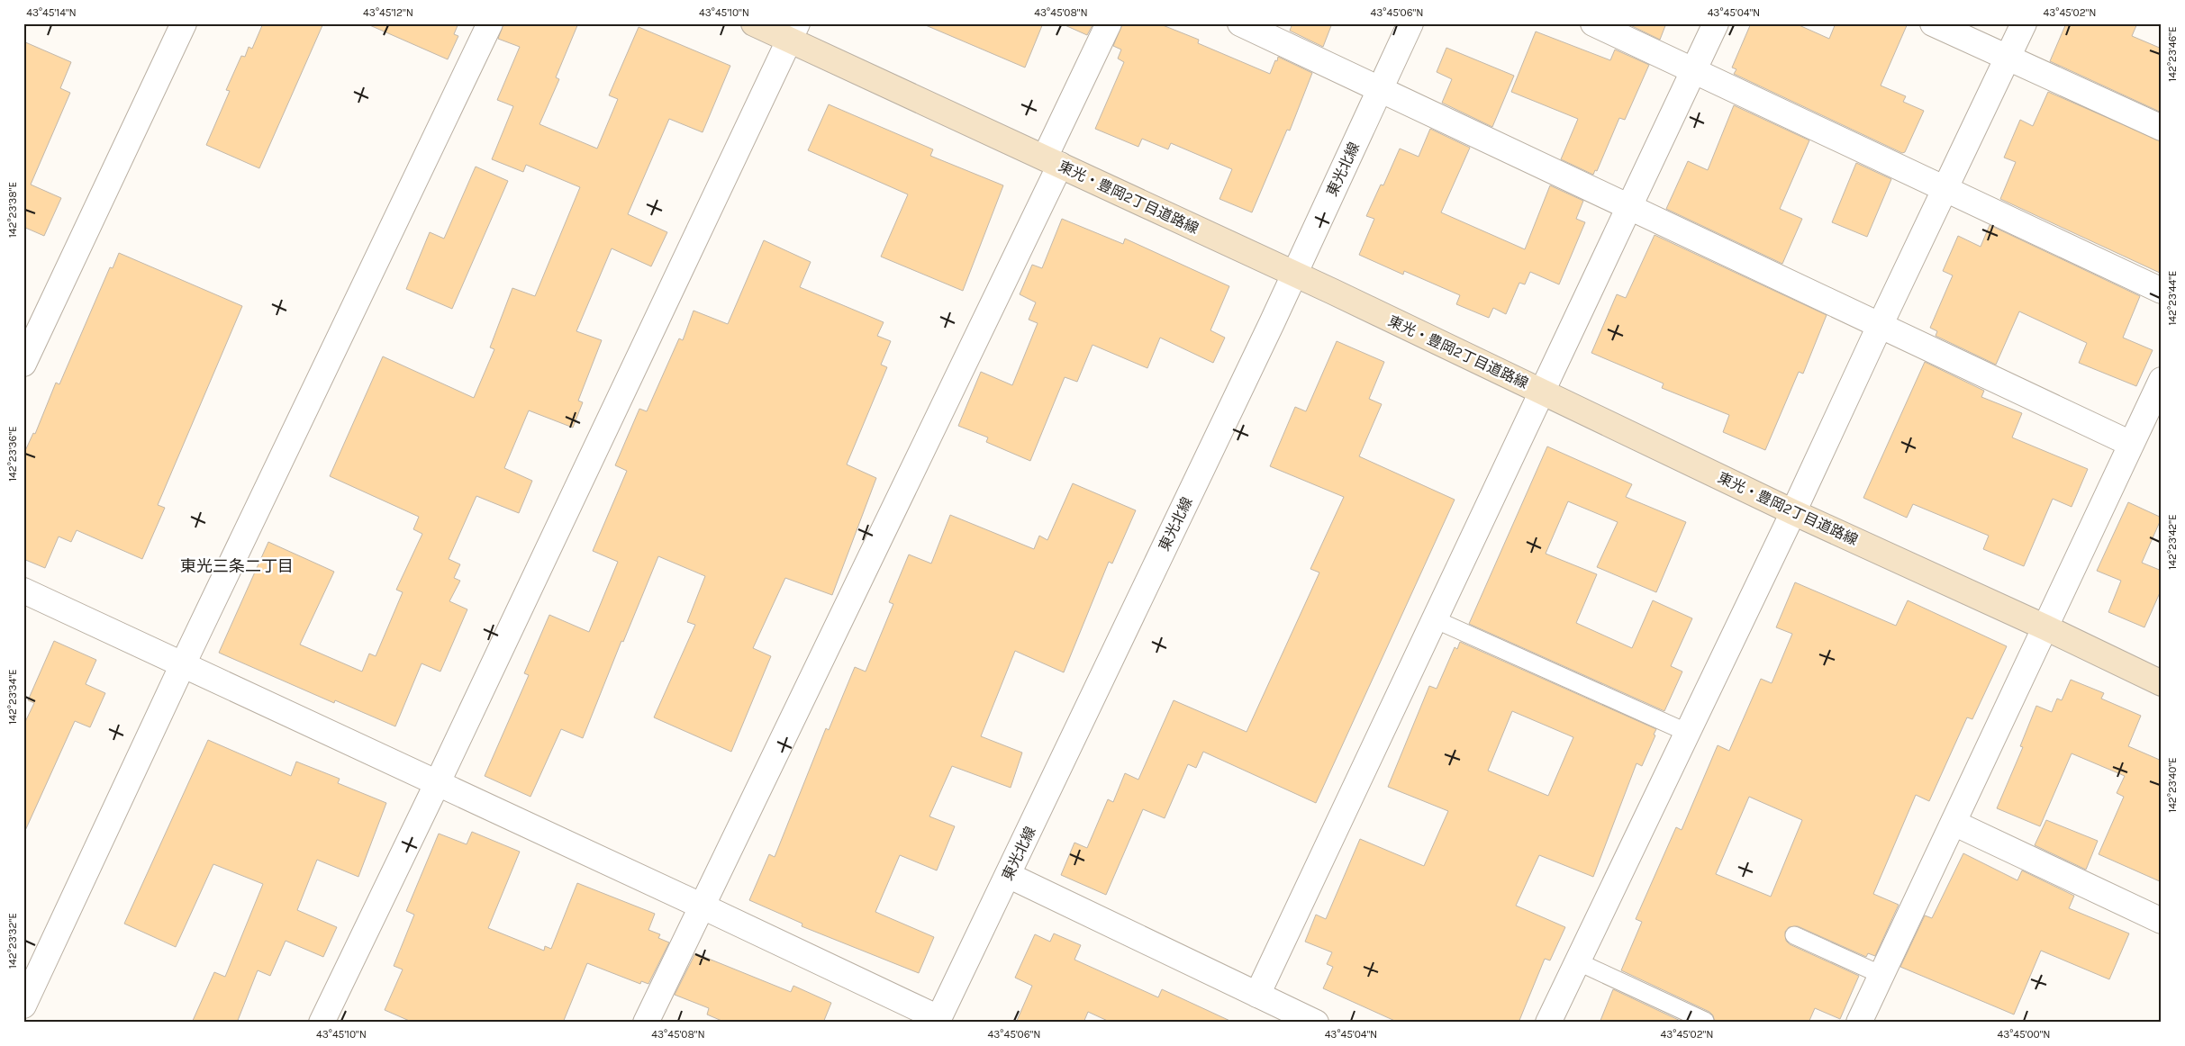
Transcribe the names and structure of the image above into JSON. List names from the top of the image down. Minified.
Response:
{"streets":{"street":["東光北線","東光・豊岡2丁目道路線"]},"crossings":[["東光北線","東光・豊岡2丁目道路線"]],"districts":["東光三条二丁目"],"coordinates":["43°45'14\"N","43°45'12\"N","43°45'10\"N","43°45'08\"N","43°45'06\"N","43°45'04\"N","43°45'02\"N","142°23'46\"E","142°23'38\"E","142°23'44\"E","142°23'36\"E","142°23'42\"E","142°23'34\"E","142°23'40\"E","142°23'32\"E","43°45'00\"N"]}
